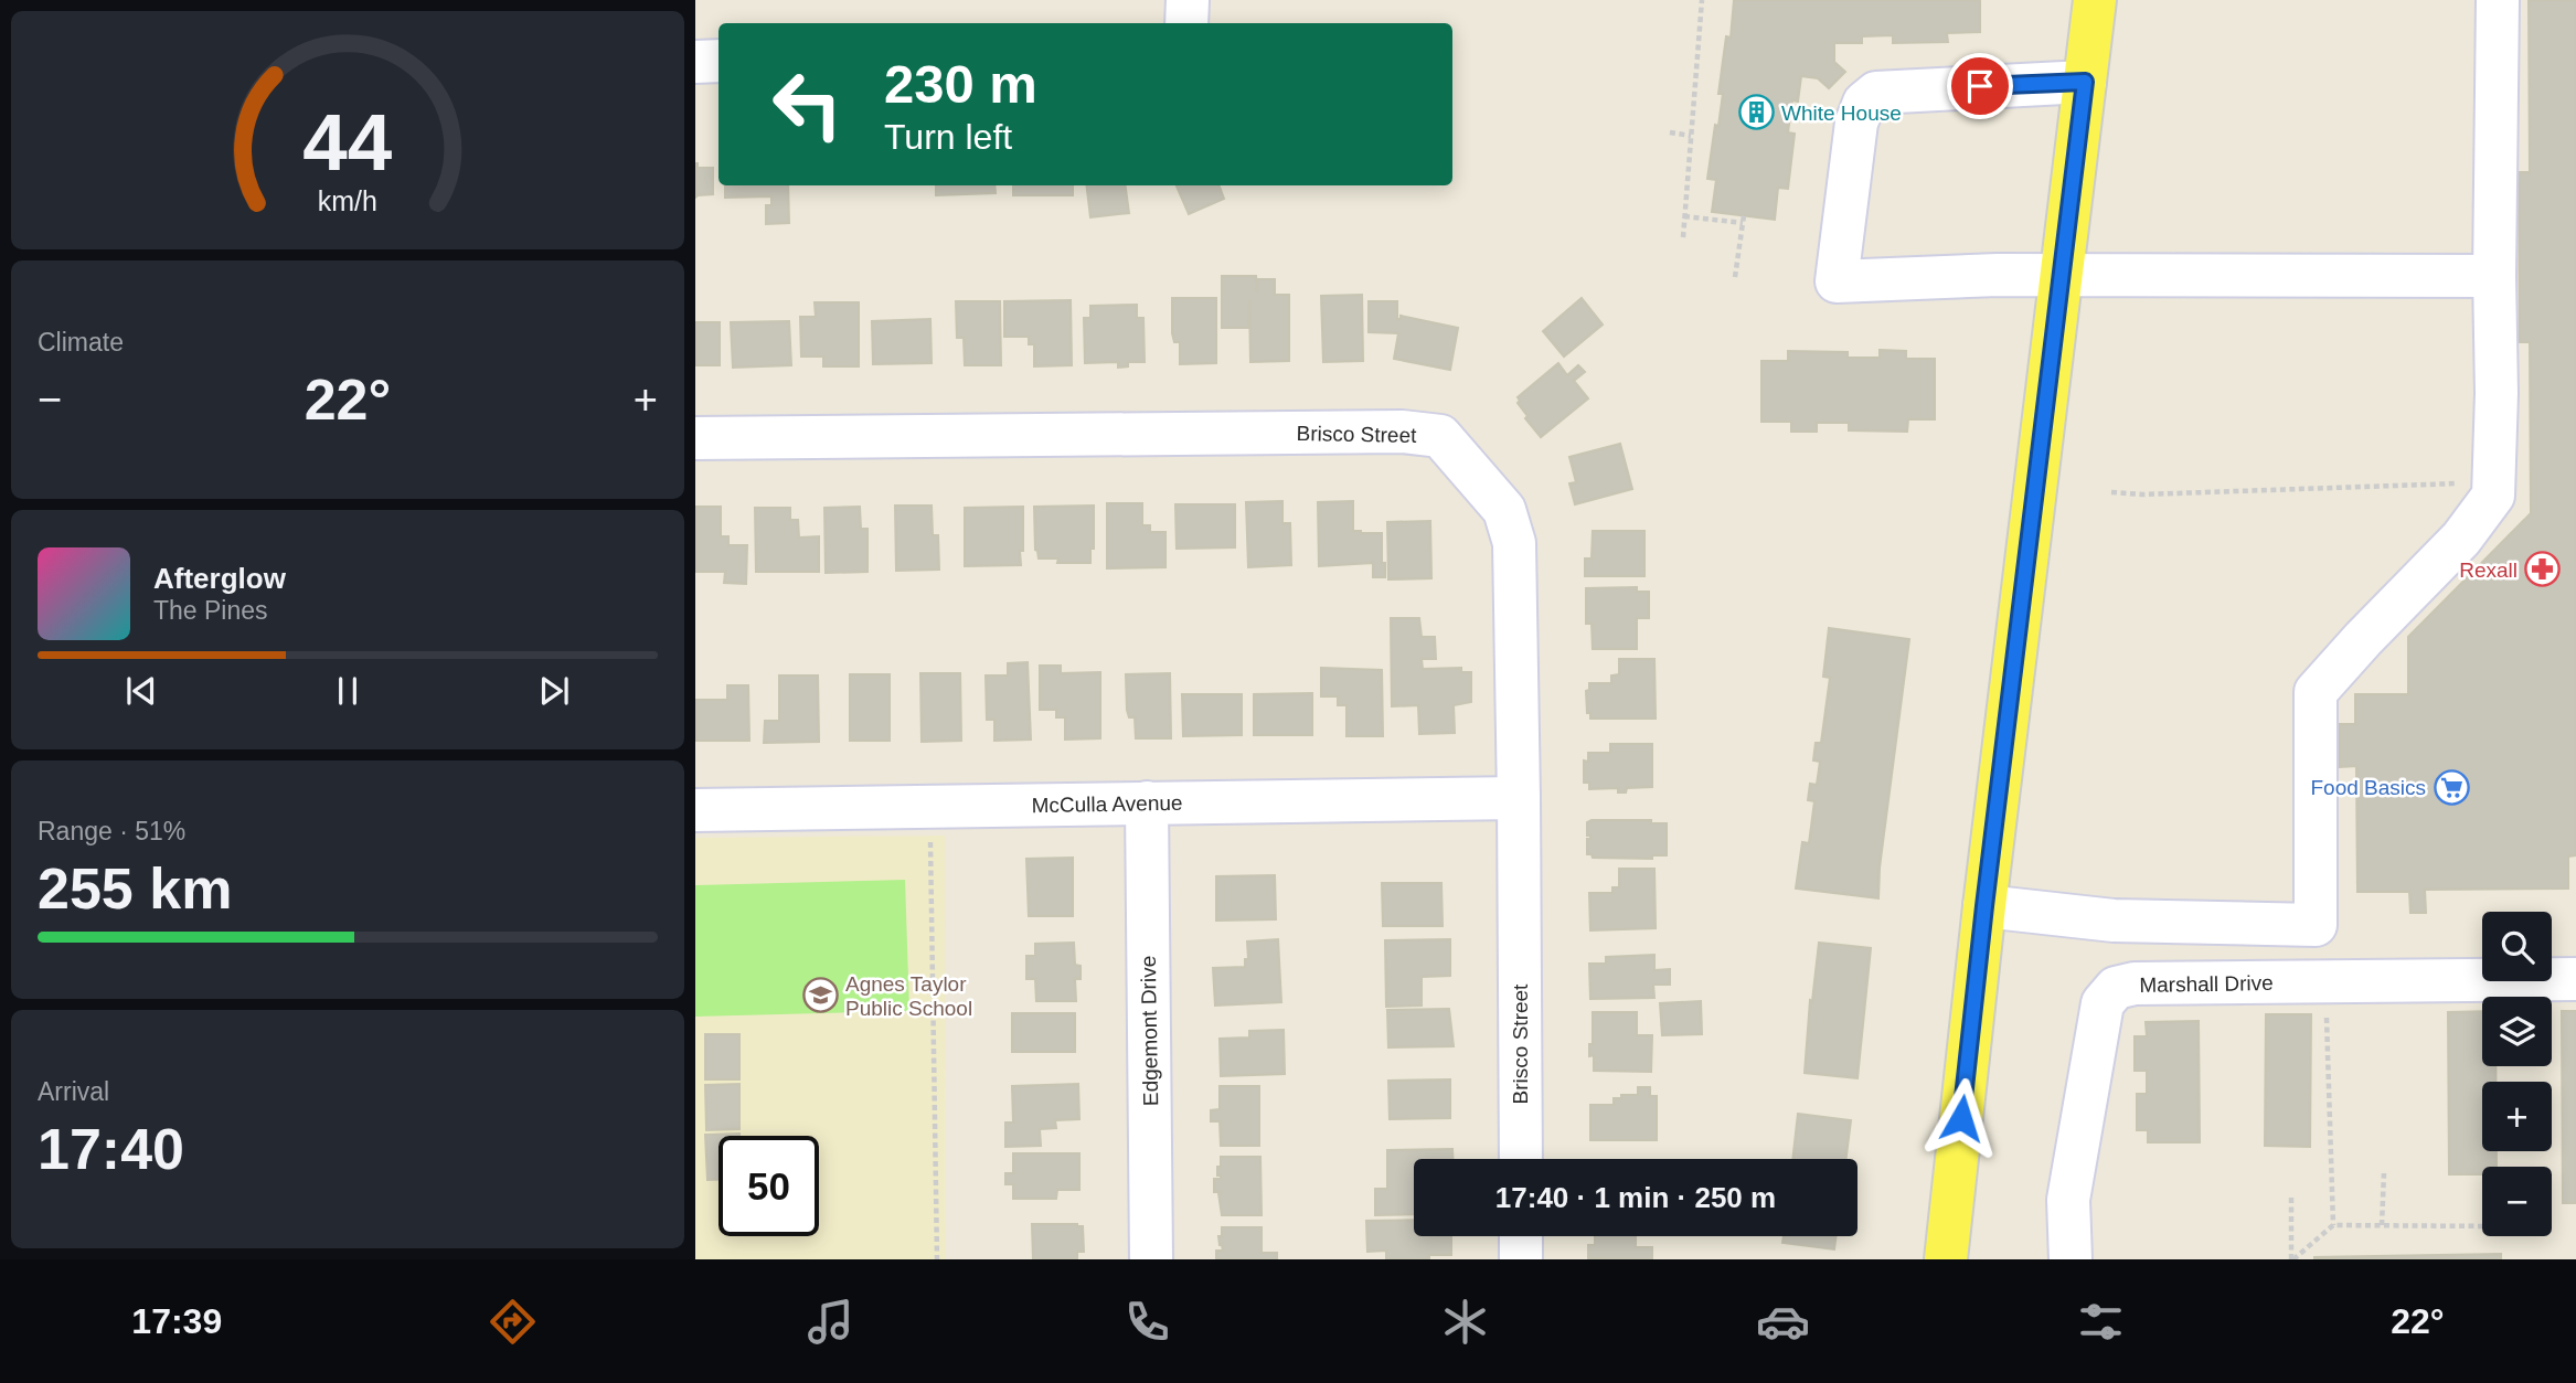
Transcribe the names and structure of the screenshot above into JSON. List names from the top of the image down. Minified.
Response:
{"streets":{"street":["Brisco Street","McCulla Avenue","Marshall Drive","Edgemont Drive"]},"crossings":[["Brisco Street","McCulla Avenue"],["McCulla Avenue","Edgemont Drive"]],"places":{"building":["White House"],"pharmacy":["Rexall"],"supermarket":["Food Basics"],"school or university":["Agnes Taylor Public School"]},"page":{"turn":["230 m","Turn left"],"tile":["Climate",["Range · 51%","255 km"],["Arrival","17:40"]],"heat":["−","22°","+"],"song":["Afterglow","The Pines"],"map_buttons":["+","−"],"limit":"50","trip":"17:40 · 1 min · 250 m","tabs":["17:39","22°"],"gauge":["44","km/h"]}}
